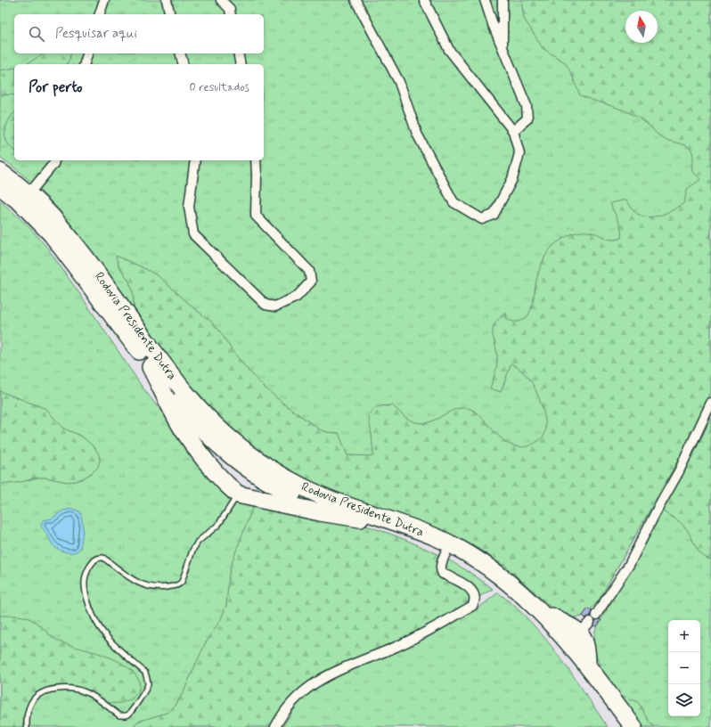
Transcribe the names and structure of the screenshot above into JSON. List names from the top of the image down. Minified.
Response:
{"streets":{"highway":["Rodovia Presidente Dutra"]},"north":"top","page":{"search":"Pesquisar aqui","heading":["Por perto","0 resultados"],"map_buttons":["+","−"]}}
